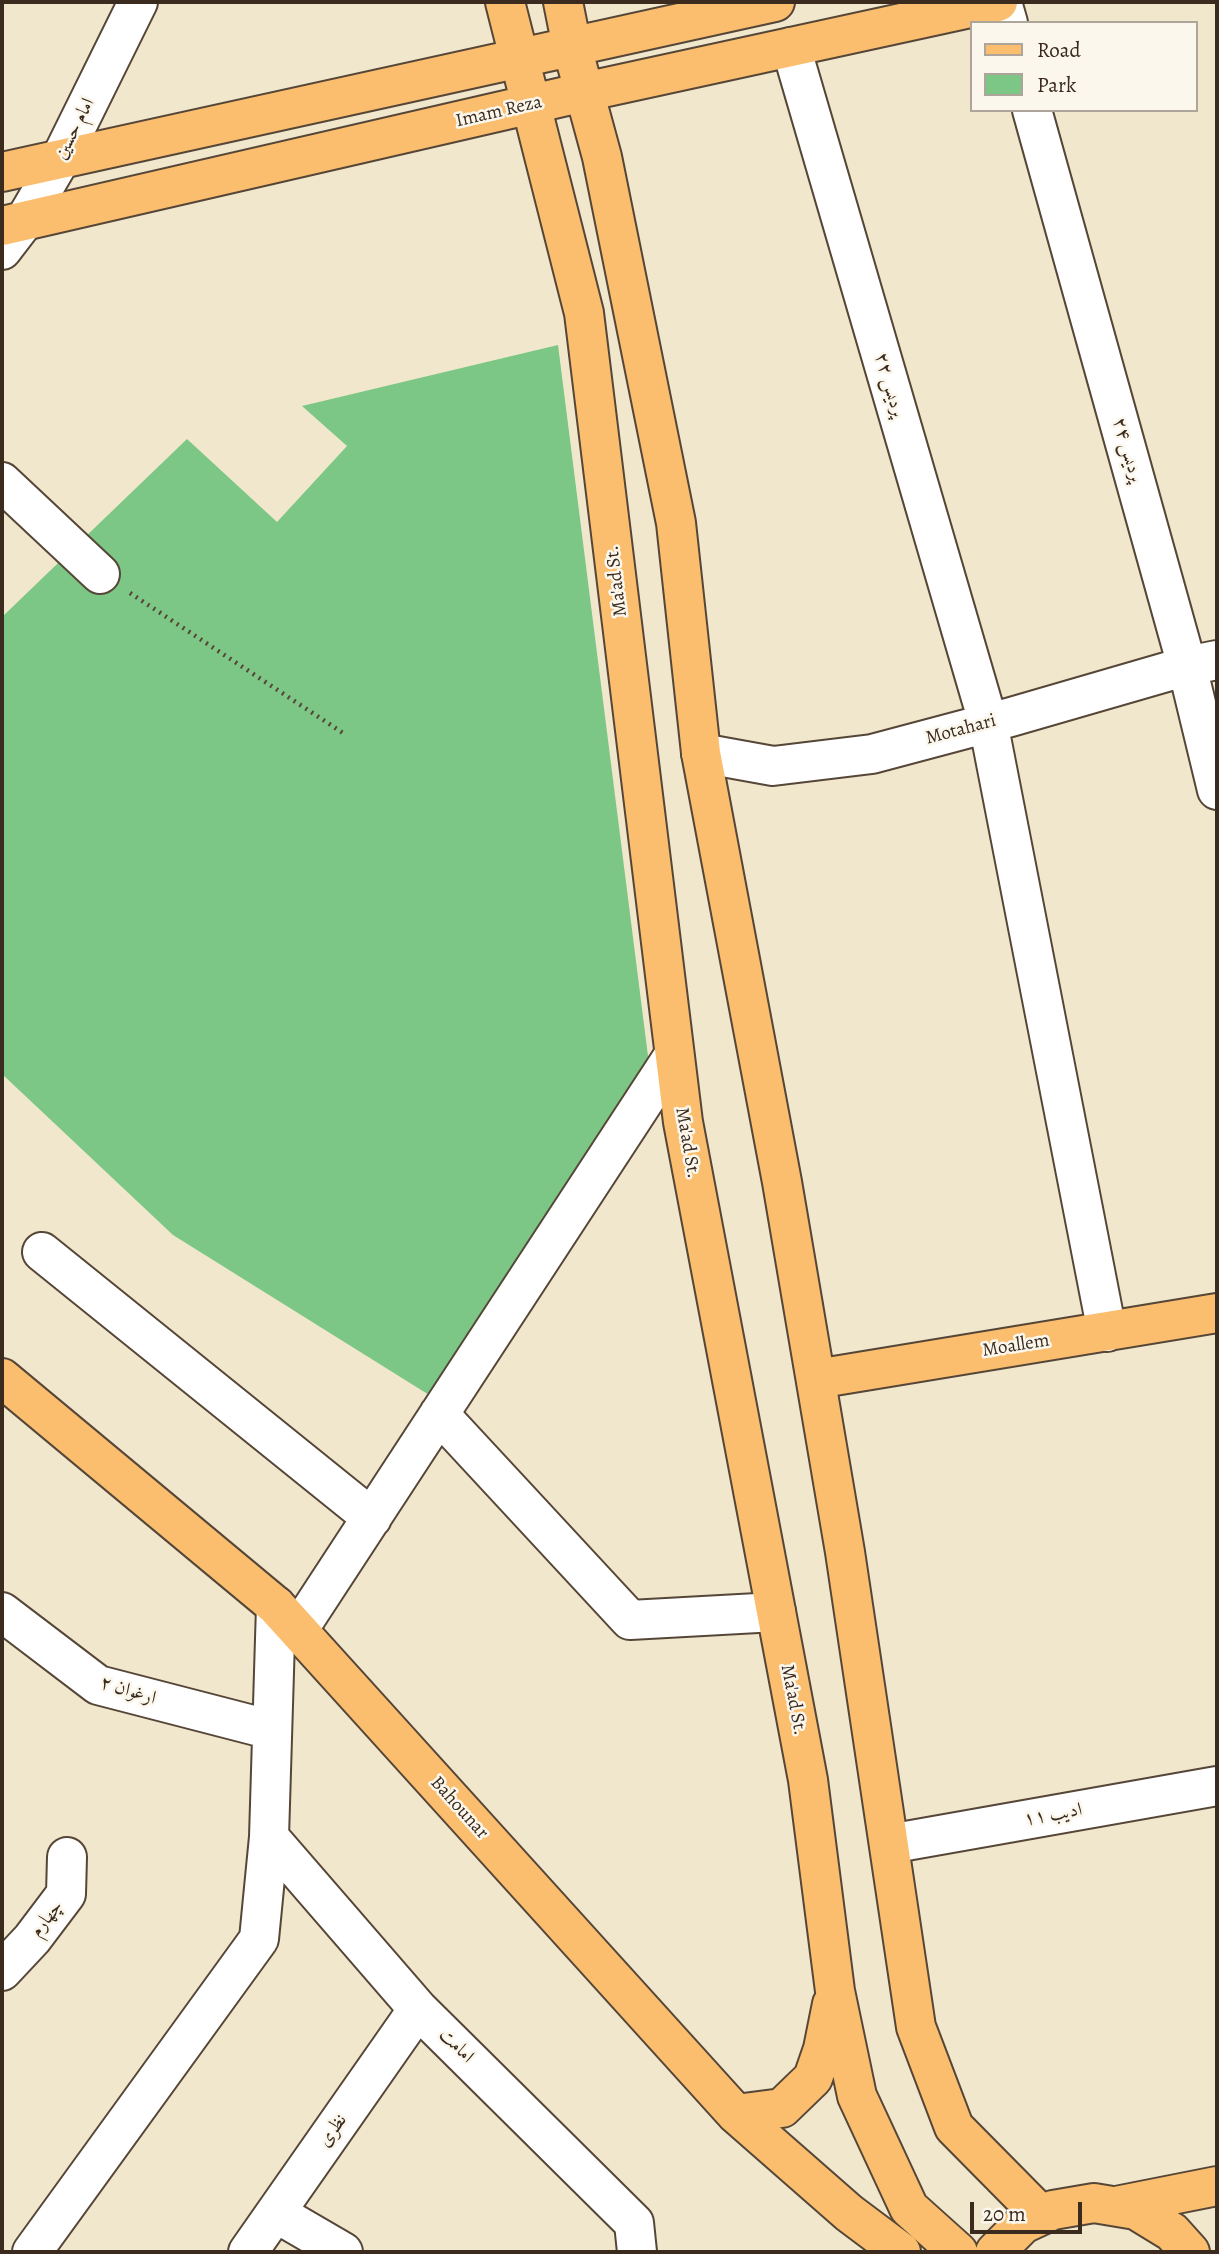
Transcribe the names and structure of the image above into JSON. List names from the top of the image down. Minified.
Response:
{"streets":{"main road":["Imam Reza","Ma'ad St.","Moallem","Bahounar"],"street":["امام حسین","پردیس ۲۲","پردیس ۲۴","Motahari","ارغوان ۲","ادیب ۱۱","چهارم","امامت","نظری"]},"crossings":[["Imam Reza","امام حسین"],["Imam Reza","پردیس ۲۲"],["Imam Reza","Ma'ad St."],["پردیس ۲۲","Motahari"],["پردیس ۲۲","Moallem"],["پردیس ۲۴","Motahari"],["امامت","نظری"]],"legend":["Road","Park"],"scale_bar":"20 m"}
